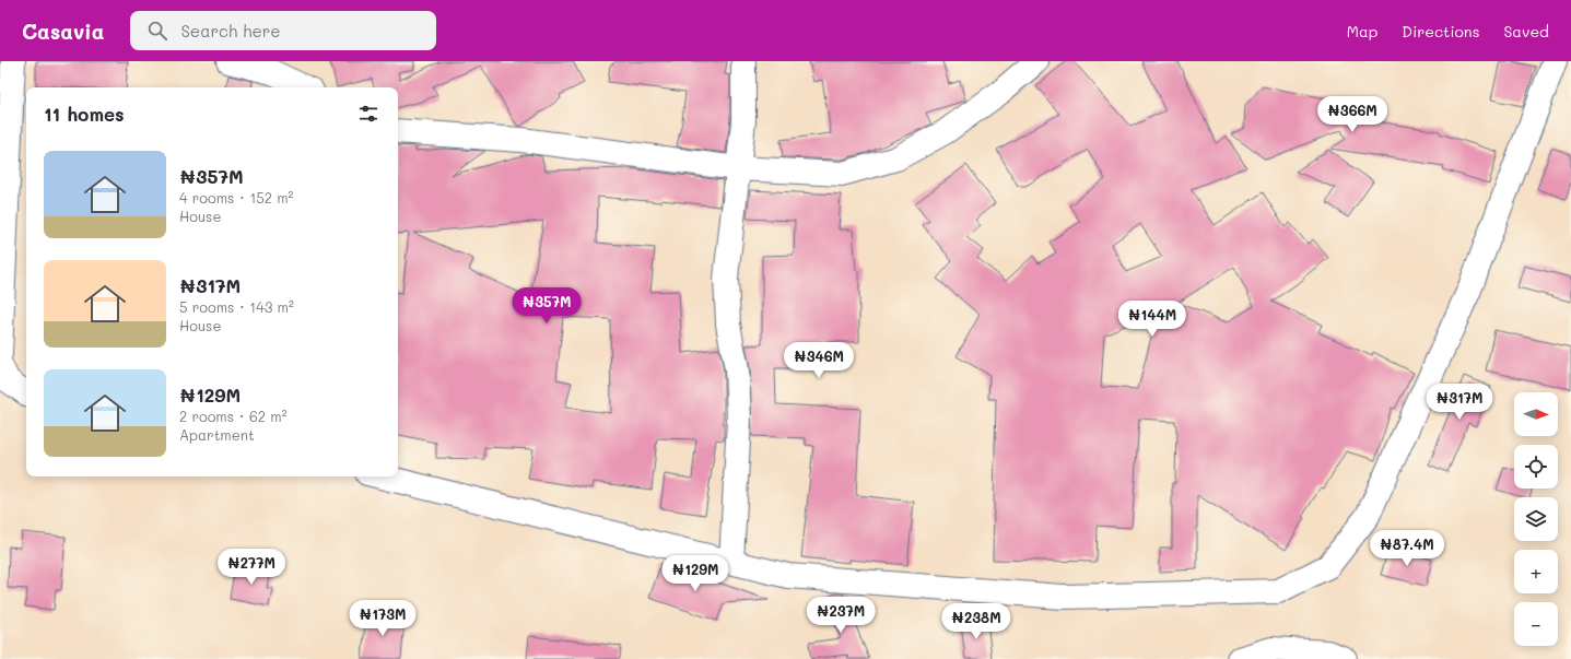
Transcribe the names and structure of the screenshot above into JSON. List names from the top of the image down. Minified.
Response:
{"north":"right","page":{"header":"Casavia","search":"Search here","nav":["Map","Directions","Saved"],"heading":"11 homes","price":["₦366M","₦357M","₦144M","₦346M","₦317M","₦87.4M","₦277M","₦129M","₦237M","₦173M","₦238M"],"list":[{"name":"₦357M","note":"4 rooms · 152 m² · House"},{"name":"₦317M","note":"5 rooms · 143 m² · House"},{"name":"₦129M","note":"2 rooms · 62 m² · Apartment"}],"map_buttons":["+","−"]}}
